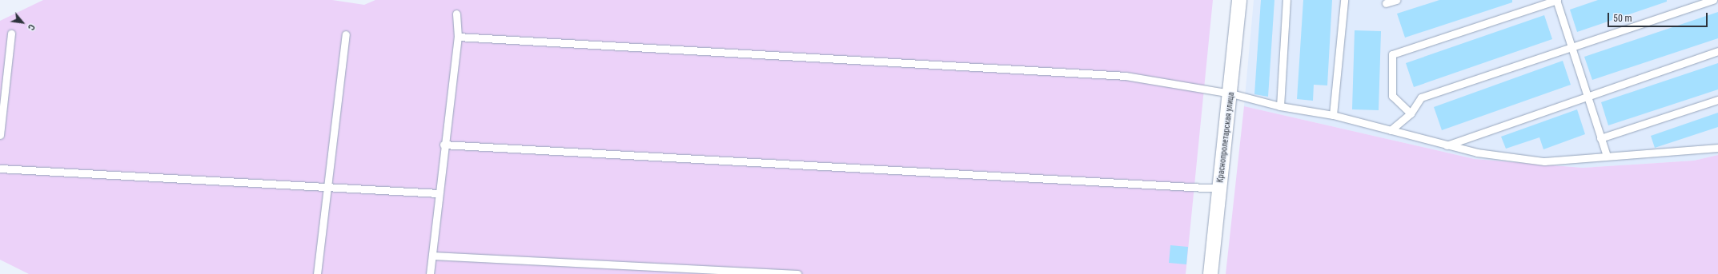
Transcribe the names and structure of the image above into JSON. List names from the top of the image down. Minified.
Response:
{"streets":{"street":["Краснопролетарская улица"]},"scale_bar":"50 m","north":"bottom right"}
